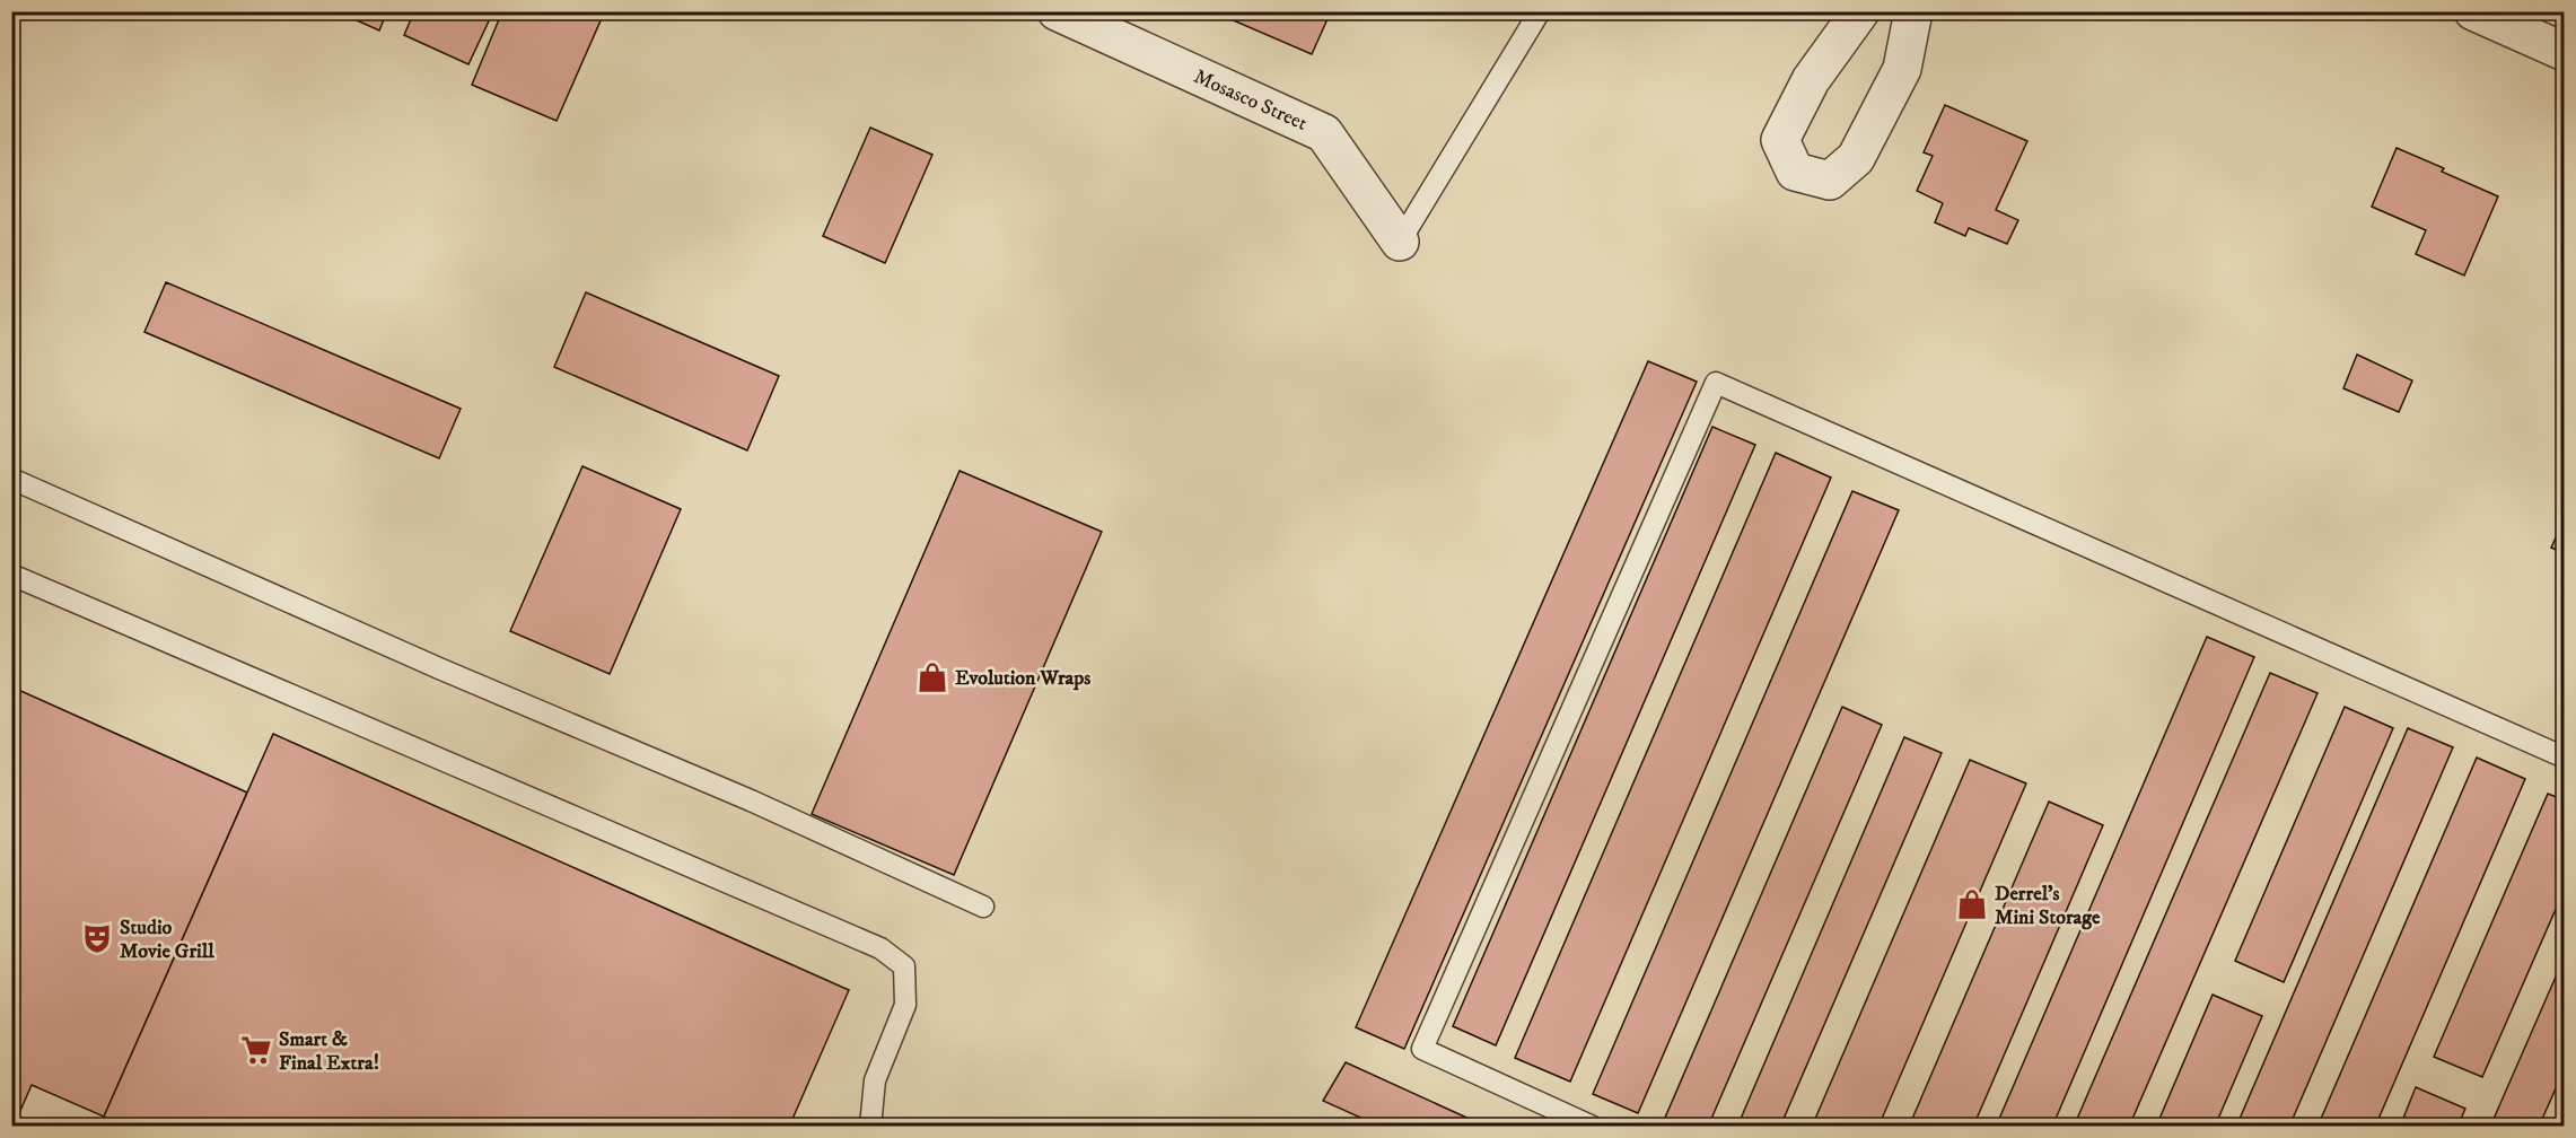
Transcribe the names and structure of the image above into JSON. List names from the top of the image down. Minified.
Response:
{"streets":{"street":["Mosasco Street"]},"places":{"shop":["Evolution Wraps","Derrel's Mini Storage"],"theatre":["Studio Movie Grill"],"supermarket":["Smart & Final Extra!"]}}
